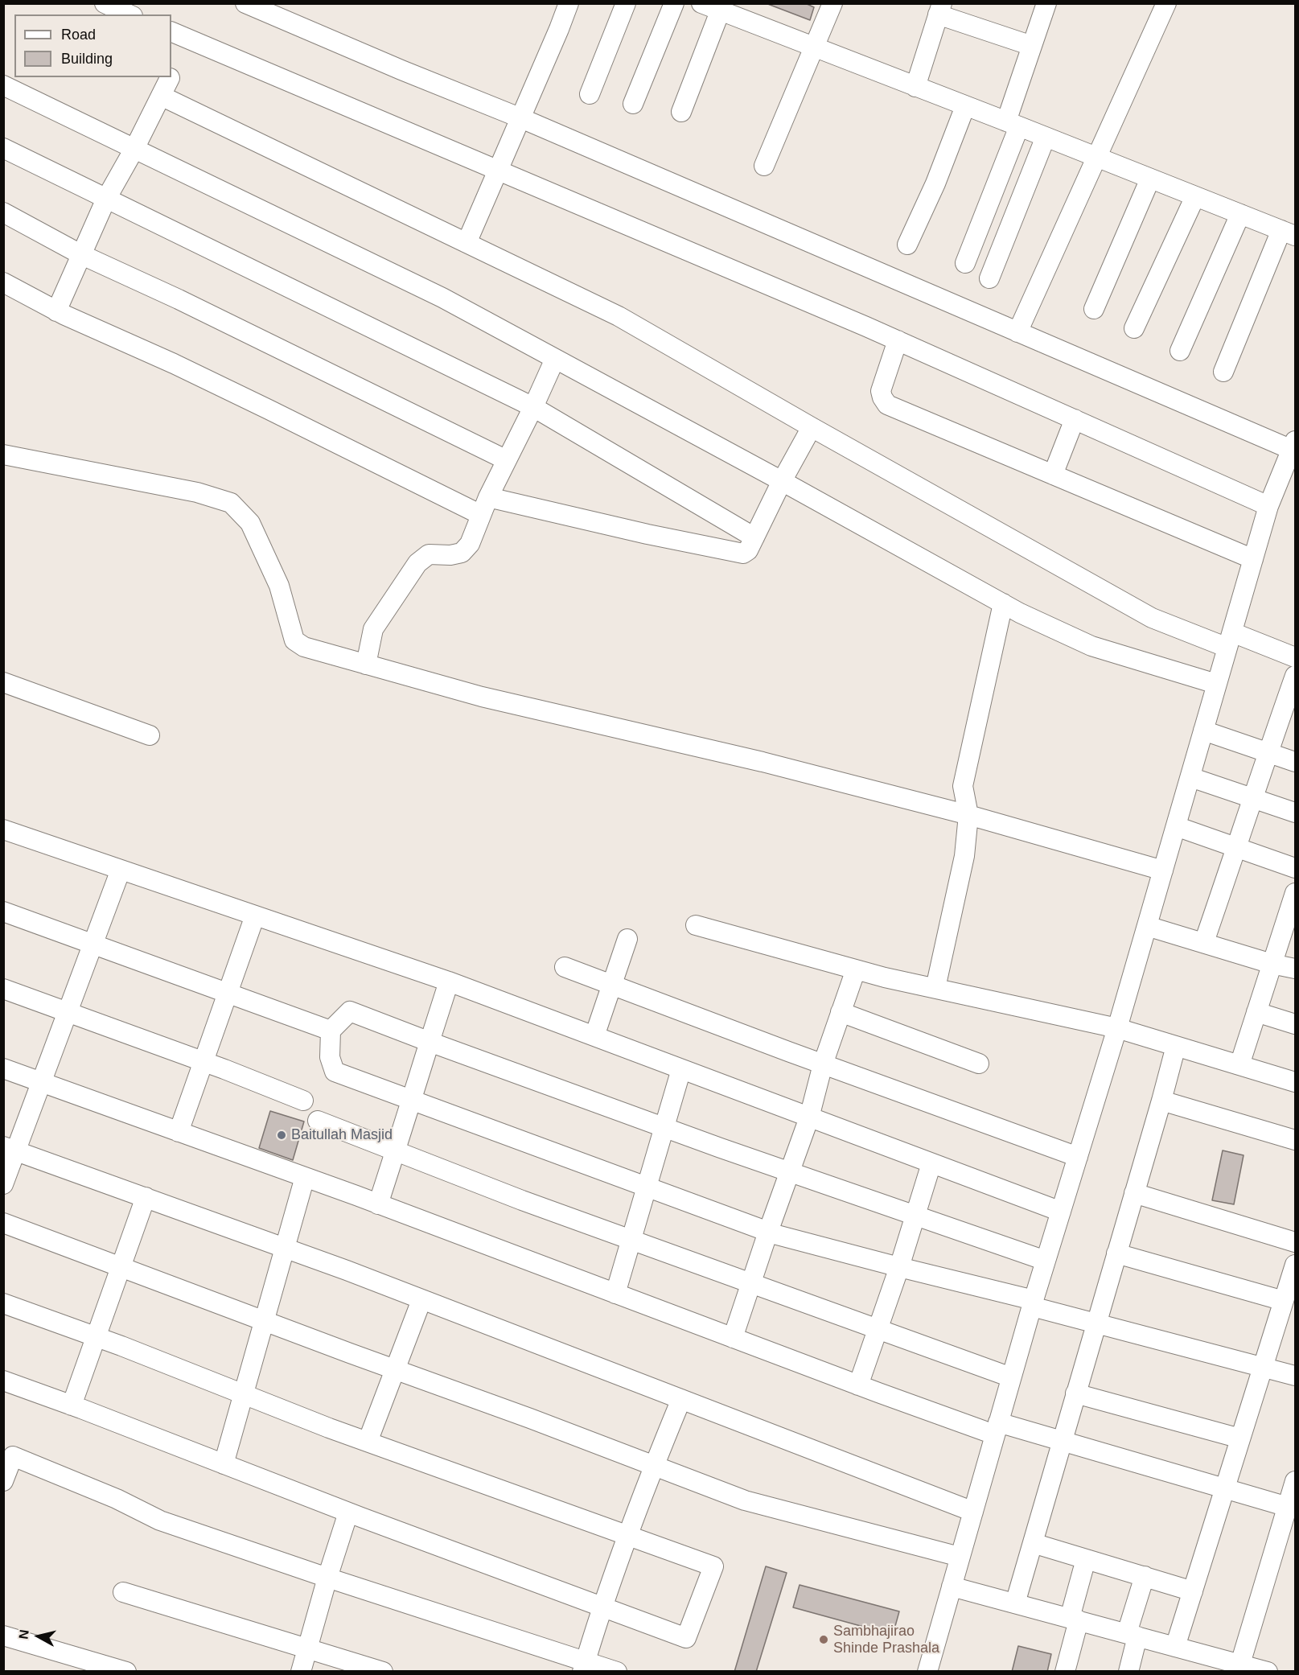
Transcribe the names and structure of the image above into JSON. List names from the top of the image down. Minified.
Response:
{"places":["Baitullah Masjid","Sambhajirao Shinde Prashala"],"legend":["Road","Building"],"north":"left"}
